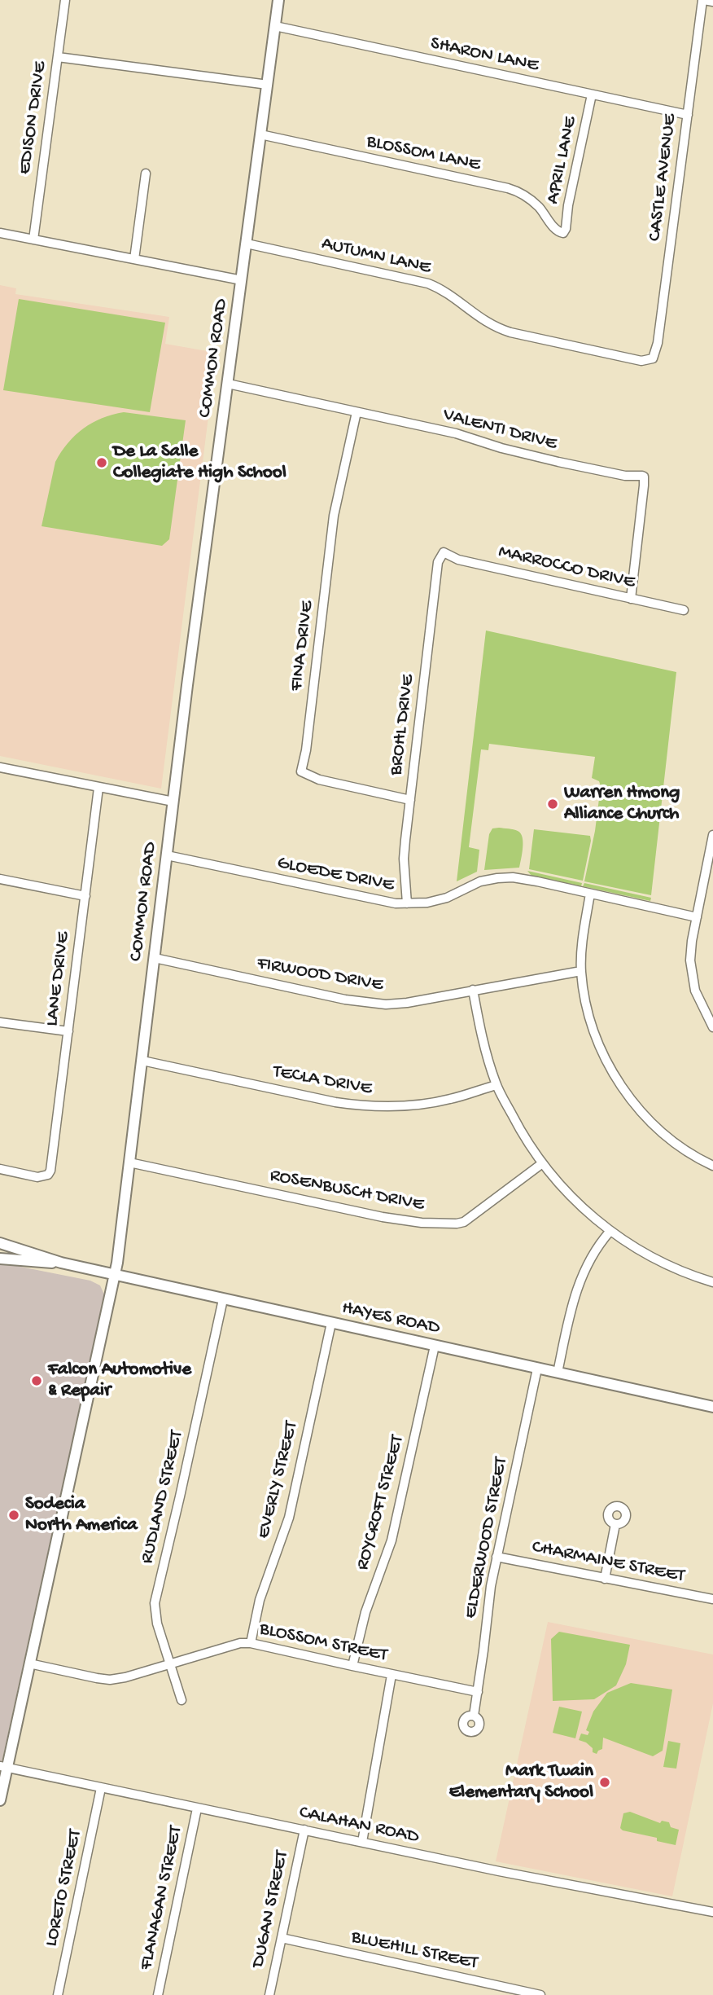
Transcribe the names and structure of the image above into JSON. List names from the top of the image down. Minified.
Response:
{"streets":{"street":["SHARON LANE","EDISON DRIVE","BLOSSOM LANE","APRIL LANE","CASTLE AVENUE","AUTUMN LANE","COMMON ROAD","VALENTI DRIVE","MARROCCO DRIVE","FINA DRIVE","BROHL DRIVE","GLOEDE DRIVE","FIRWOOD DRIVE","LANE DRIVE","TECLA DRIVE","ROSENBUSCH DRIVE","HAYES ROAD","EVERLY STREET","RUDLAND STREET","ROYCROFT STREET","ELDERWOOD STREET","CHARMAINE STREET","BLOSSOM STREET","CALAHAN ROAD","LORETO STREET","FLANAGAN STREET","DUGAN STREET","BLUEHILL STREET"]},"crossings":[["SHARON LANE","APRIL LANE"],["SHARON LANE","CASTLE AVENUE"],["SHARON LANE","COMMON ROAD"],["BLOSSOM LANE","APRIL LANE"],["BLOSSOM LANE","COMMON ROAD"],["CASTLE AVENUE","AUTUMN LANE"],["AUTUMN LANE","COMMON ROAD"],["COMMON ROAD","VALENTI DRIVE"],["COMMON ROAD","GLOEDE DRIVE"],["COMMON ROAD","FIRWOOD DRIVE"],["COMMON ROAD","TECLA DRIVE"],["COMMON ROAD","ROSENBUSCH DRIVE"],["COMMON ROAD","HAYES ROAD"],["COMMON ROAD","BLOSSOM STREET"],["COMMON ROAD","CALAHAN ROAD"],["VALENTI DRIVE","MARROCCO DRIVE"],["VALENTI DRIVE","FINA DRIVE"],["MARROCCO DRIVE","BROHL DRIVE"],["FINA DRIVE","BROHL DRIVE"],["BROHL DRIVE","GLOEDE DRIVE"],["HAYES ROAD","EVERLY STREET"],["HAYES ROAD","RUDLAND STREET"],["HAYES ROAD","ROYCROFT STREET"],["HAYES ROAD","ELDERWOOD STREET"],["EVERLY STREET","BLOSSOM STREET"],["RUDLAND STREET","BLOSSOM STREET"],["ROYCROFT STREET","BLOSSOM STREET"],["ELDERWOOD STREET","CHARMAINE STREET"],["ELDERWOOD STREET","BLOSSOM STREET"],["CALAHAN ROAD","LORETO STREET"],["CALAHAN ROAD","FLANAGAN STREET"],["CALAHAN ROAD","DUGAN STREET"],["DUGAN STREET","BLUEHILL STREET"]],"places":["De La Salle Collegiate High School","Warren Hmong Alliance Church","Falcon Automotive & Repair","Sodecia North America","Mark Twain Elementary School"]}
